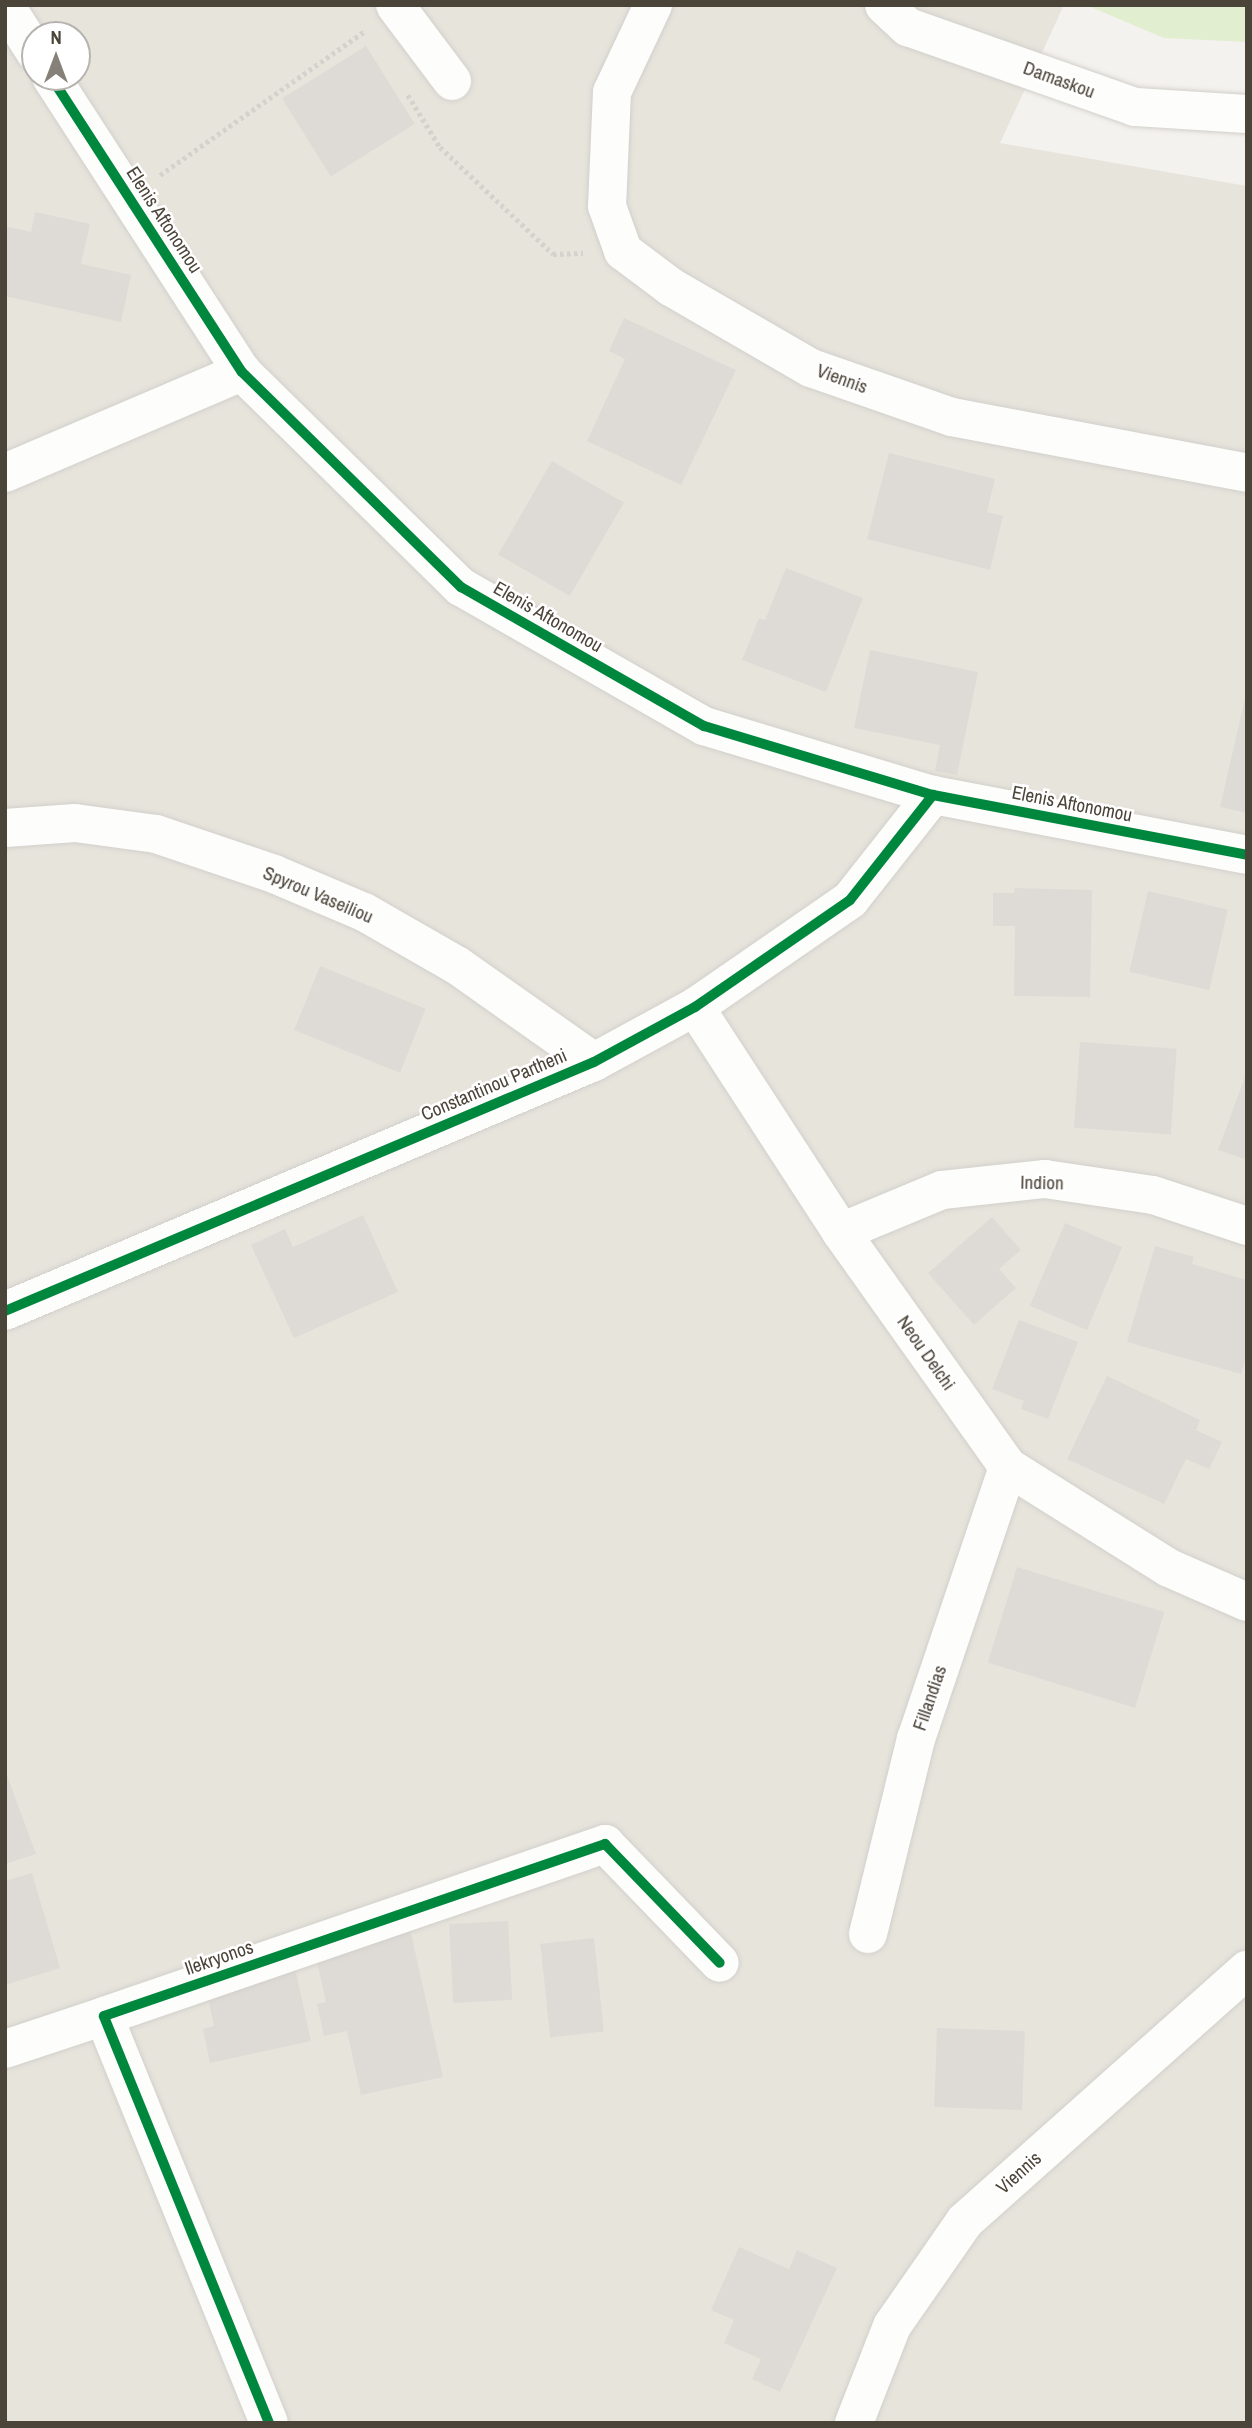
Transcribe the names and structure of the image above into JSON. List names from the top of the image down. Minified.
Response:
{"streets":{"street":["Damaskou","Elenis Aftonomou","Viennis","Spyrou Vaseiliou","Constantinou Partheni","Indion","Neou Delchi","Fillandias","Ilekryonos"]},"crossings":[["Elenis Aftonomou","Constantinou Partheni"],["Spyrou Vaseiliou","Constantinou Partheni"],["Constantinou Partheni","Neou Delchi"],["Indion","Neou Delchi"],["Neou Delchi","Fillandias"]],"north":"top"}
